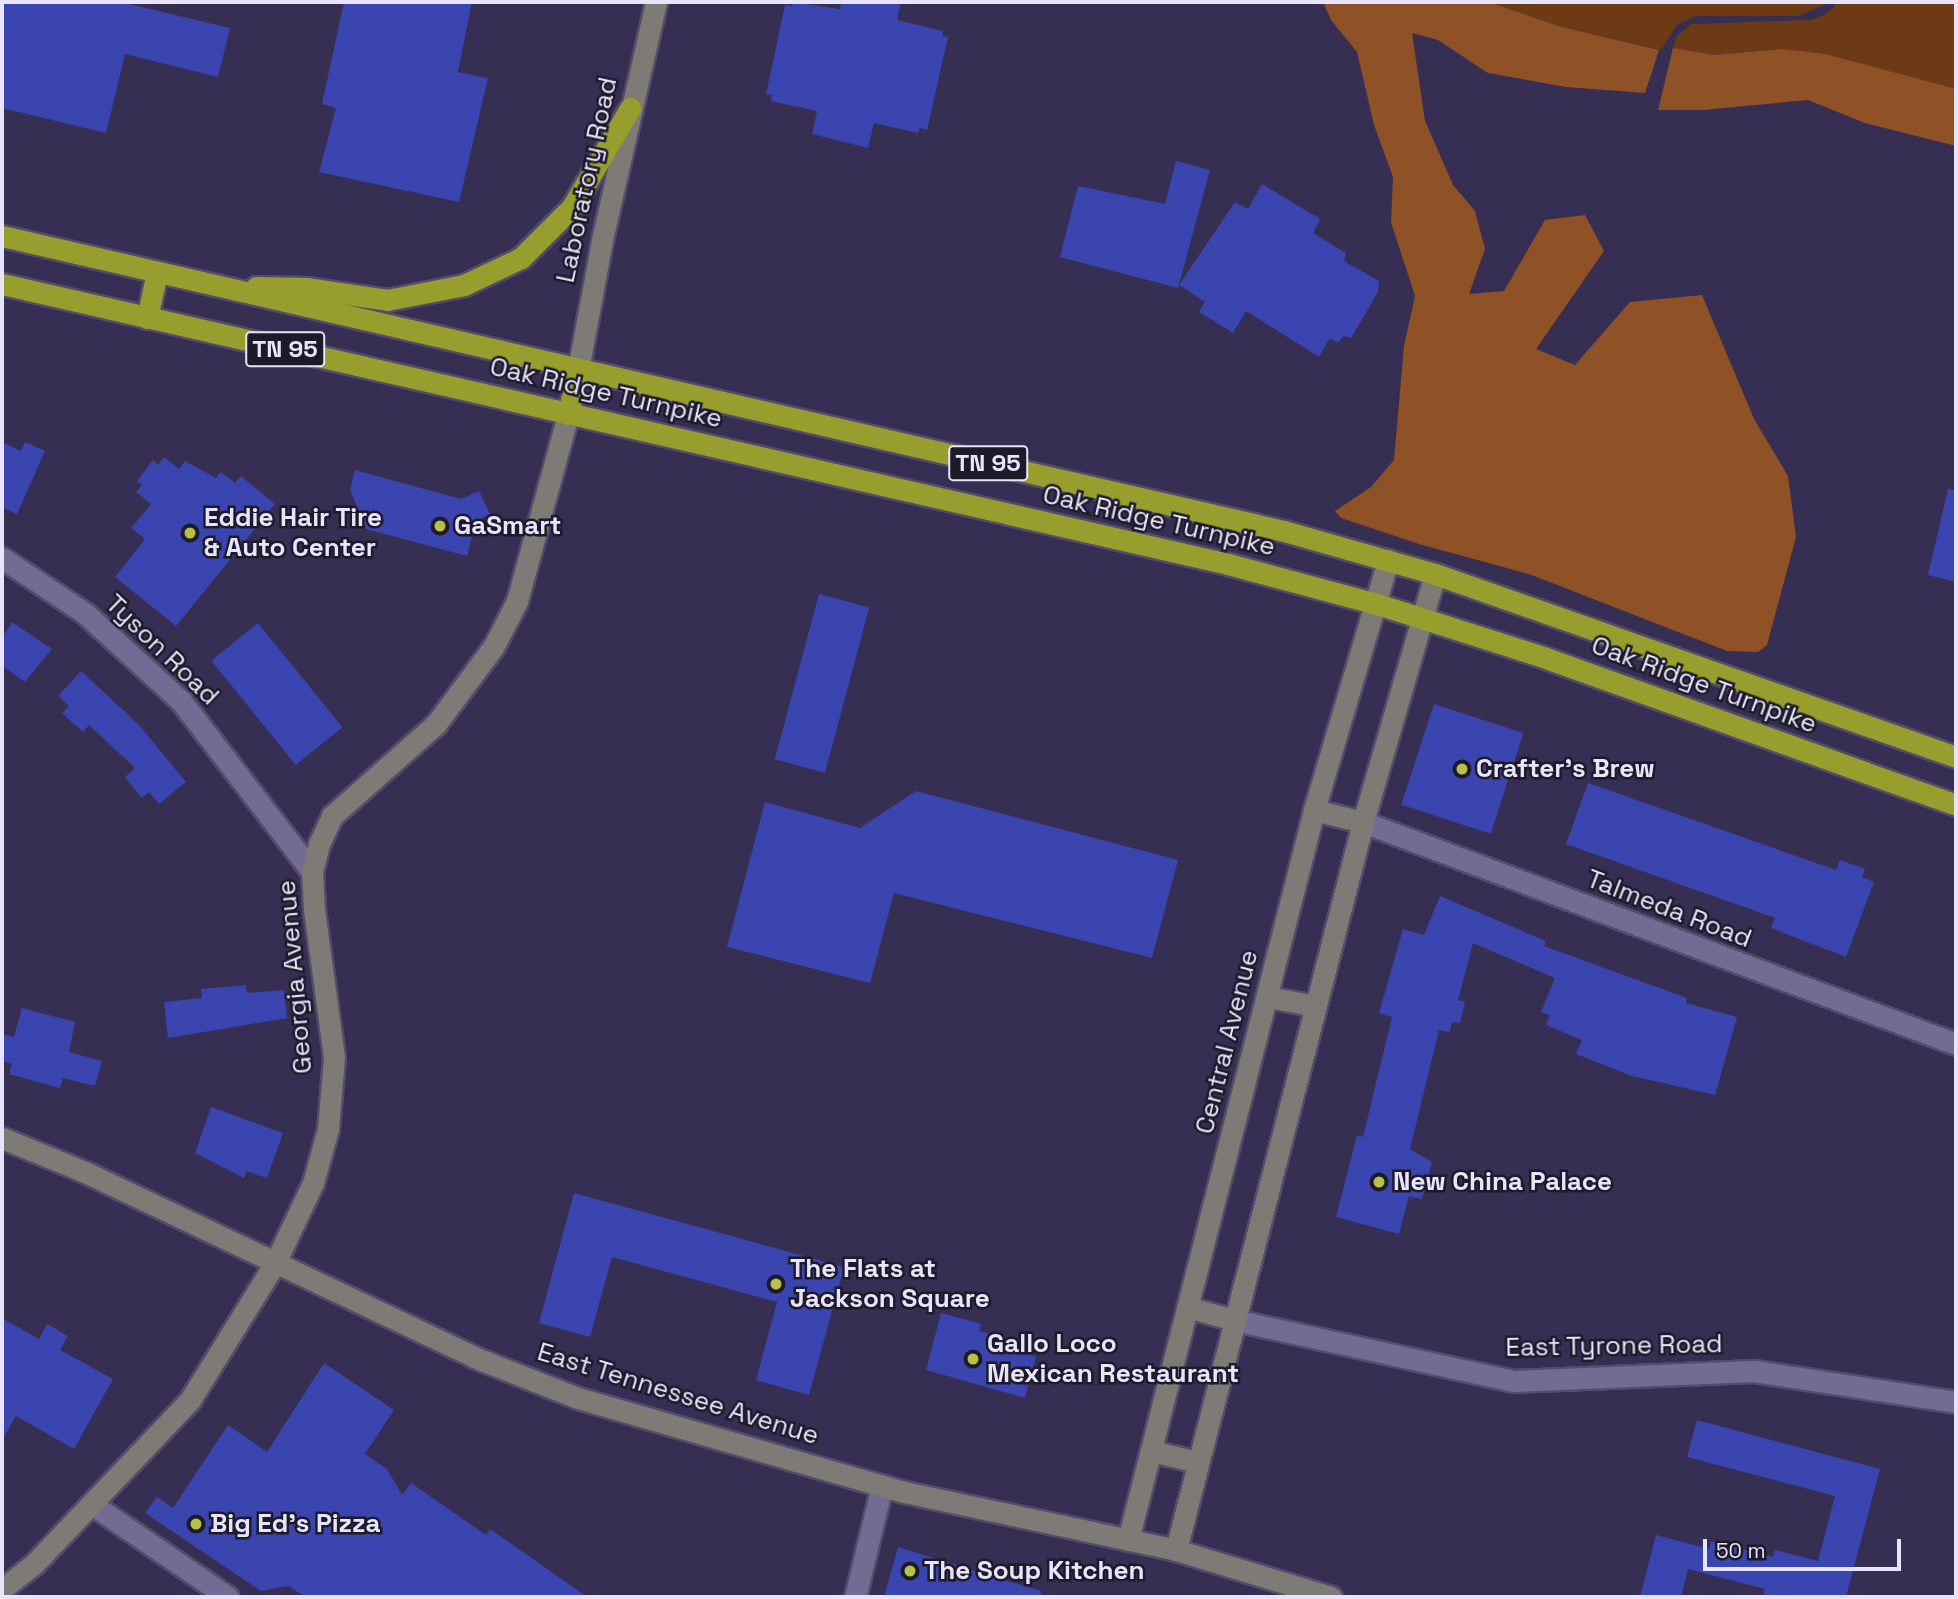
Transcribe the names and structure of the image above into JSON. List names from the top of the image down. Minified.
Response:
{"streets":{"highway":["TN 95","Oak Ridge Turnpike"],"street":["Laboratory Road","Tyson Road","Talmeda Road","Georgia Avenue","Central Avenue","East Tyrone Road","East Tennessee Avenue"]},"crossings":[["Laboratory Road","Oak Ridge Turnpike"],["Oak Ridge Turnpike","Georgia Avenue"],["Oak Ridge Turnpike","Central Avenue"],["Tyson Road","Georgia Avenue"],["Georgia Avenue","East Tennessee Avenue"],["Central Avenue","East Tennessee Avenue"]],"places":["GaSmart","Eddie Hair Tire & Auto Center","Crafter's Brew","New China Palace","The Flats at Jackson Square","Gallo Loco Mexican Restaurant","Big Ed's Pizza","The Soup Kitchen"],"scale_bar":"50 m"}
